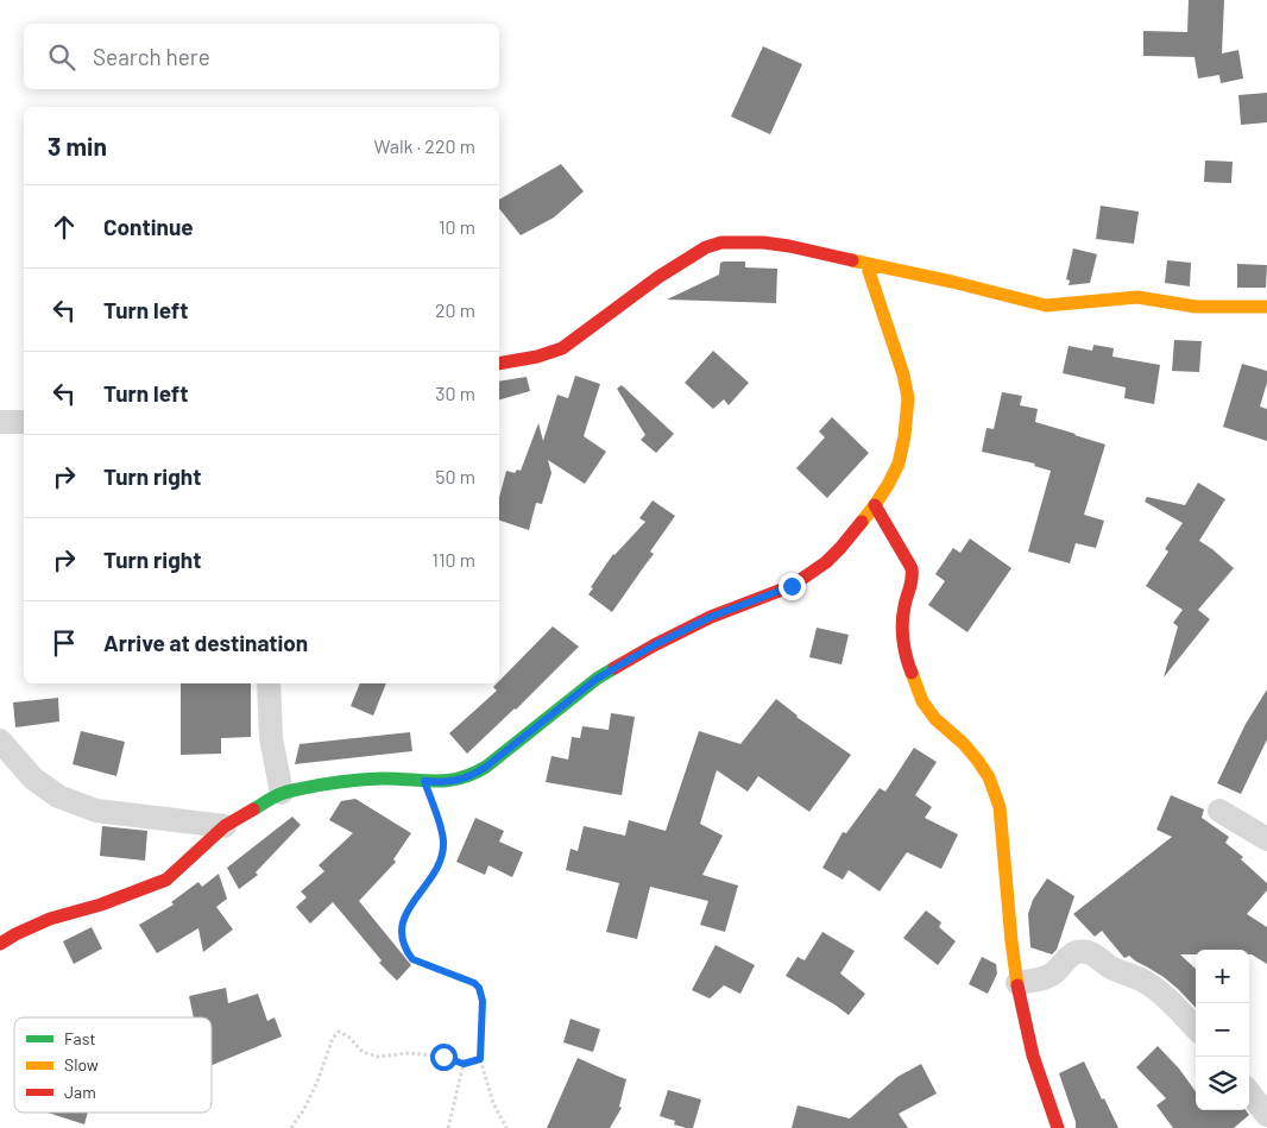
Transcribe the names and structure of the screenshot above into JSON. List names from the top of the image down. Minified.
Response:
{"legend":["Fast","Slow","Jam"],"page":{"search":"Search here","heading":["3 min","Walk · 220 m"],"list":[["Continue","10 m"],["Turn left","20 m"],["Turn left","30 m"],["Turn right","50 m"],["Turn right","110 m"],"Arrive at destination"],"map_buttons":["+","−"]}}
